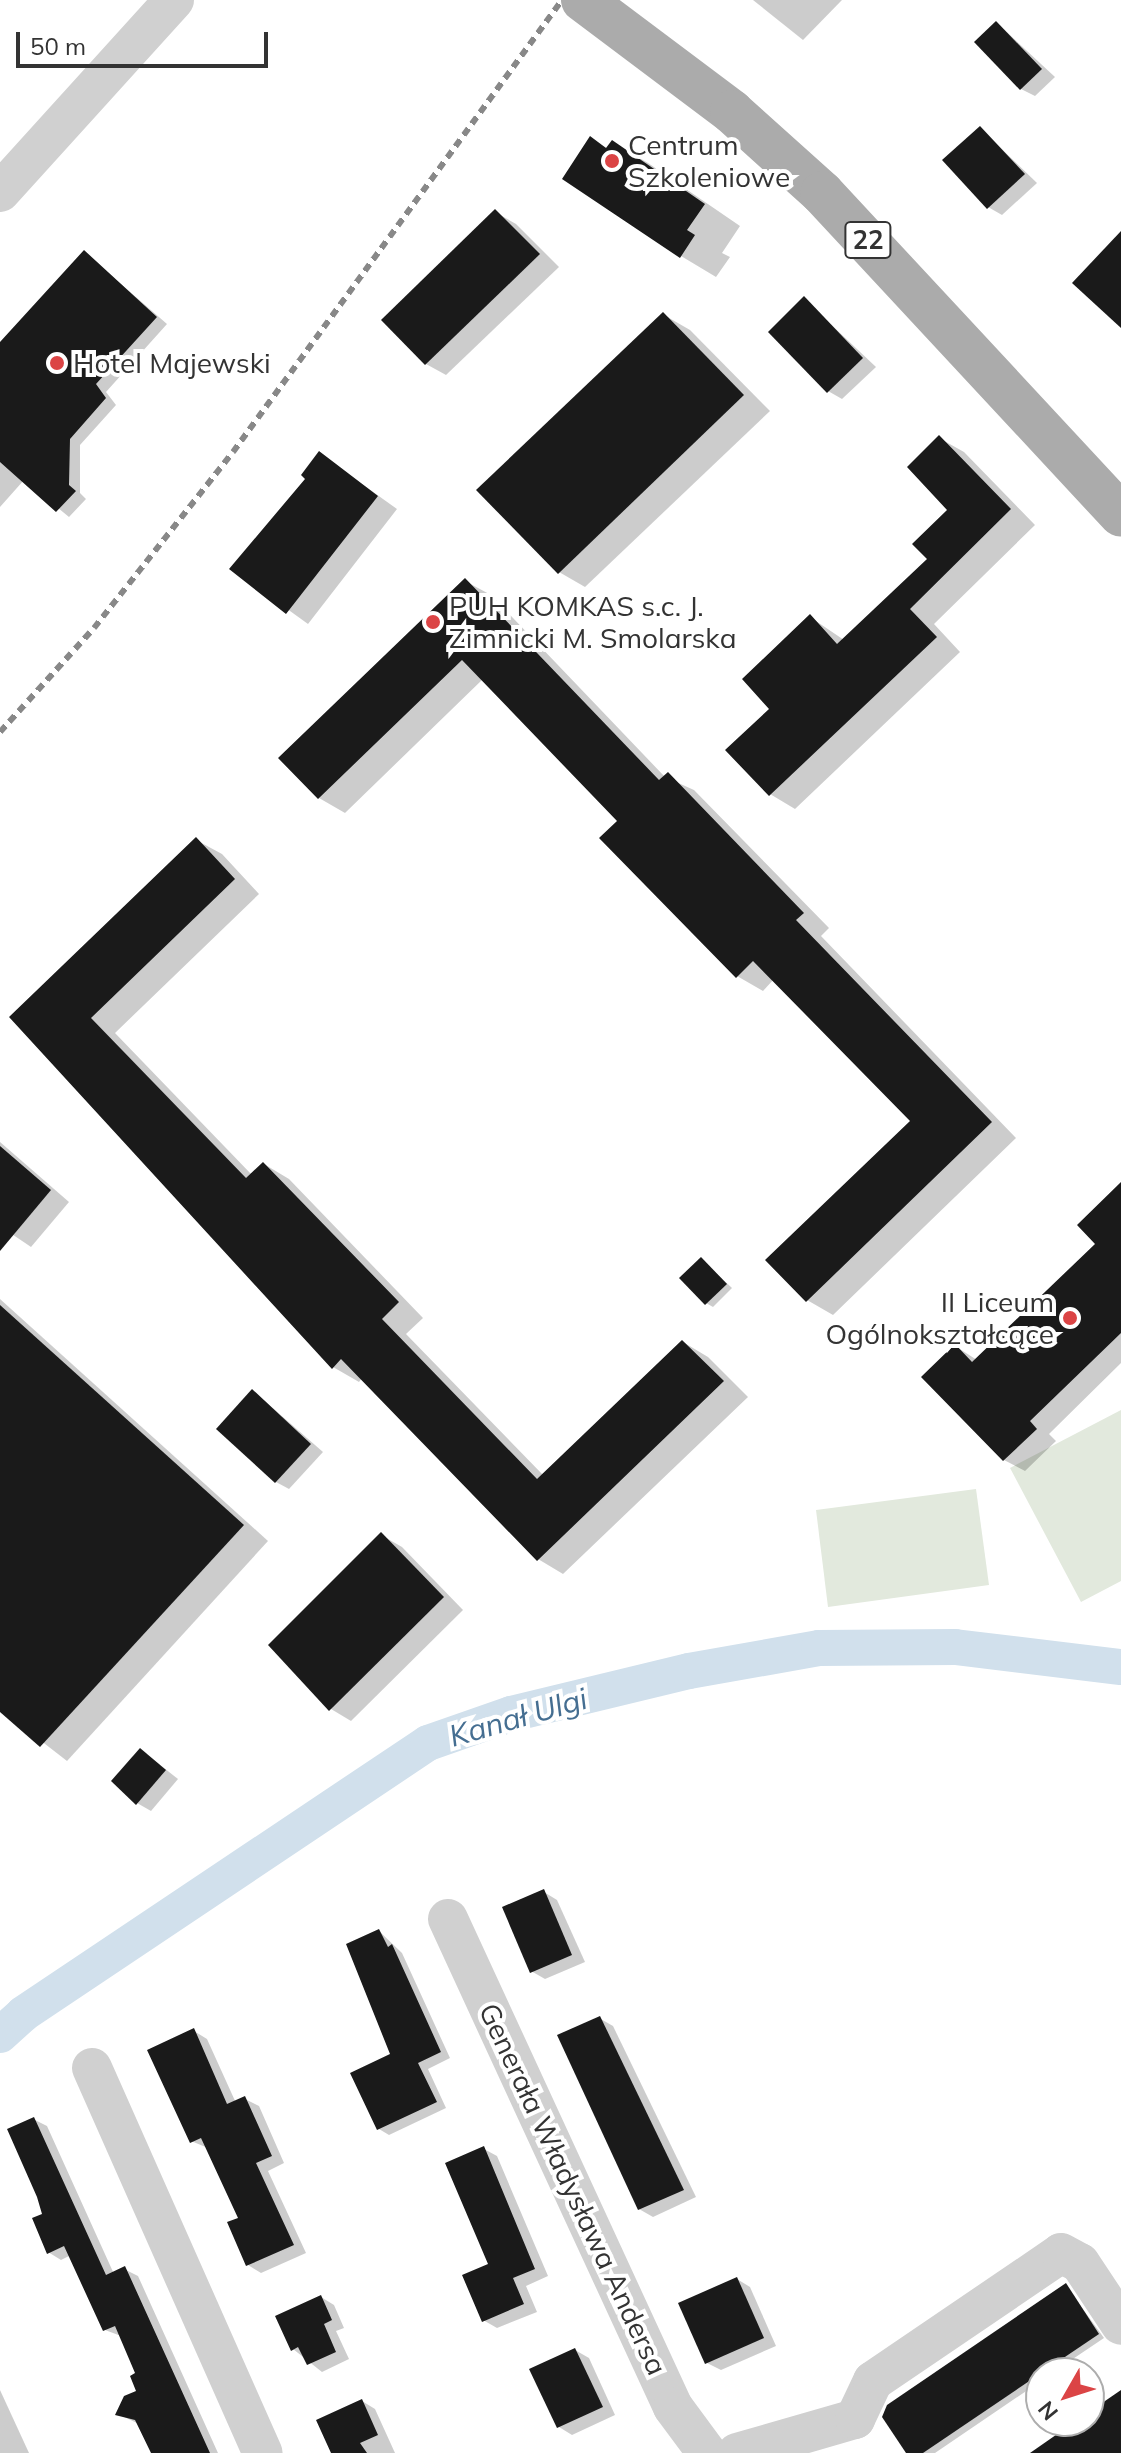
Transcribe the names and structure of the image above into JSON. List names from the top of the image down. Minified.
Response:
{"streets":{"main road":["22"],"street":["Generała Władysława Andersa"]},"water":["Kanał Ulgi"],"places":["Centrum Szkoleniowe","Hotel Majewski","PUH KOMKAS s.c. J. Zimnicki M. Smolarska","II Liceum Ogólnokształcące"],"scale_bar":"50 m","north":"bottom left"}
